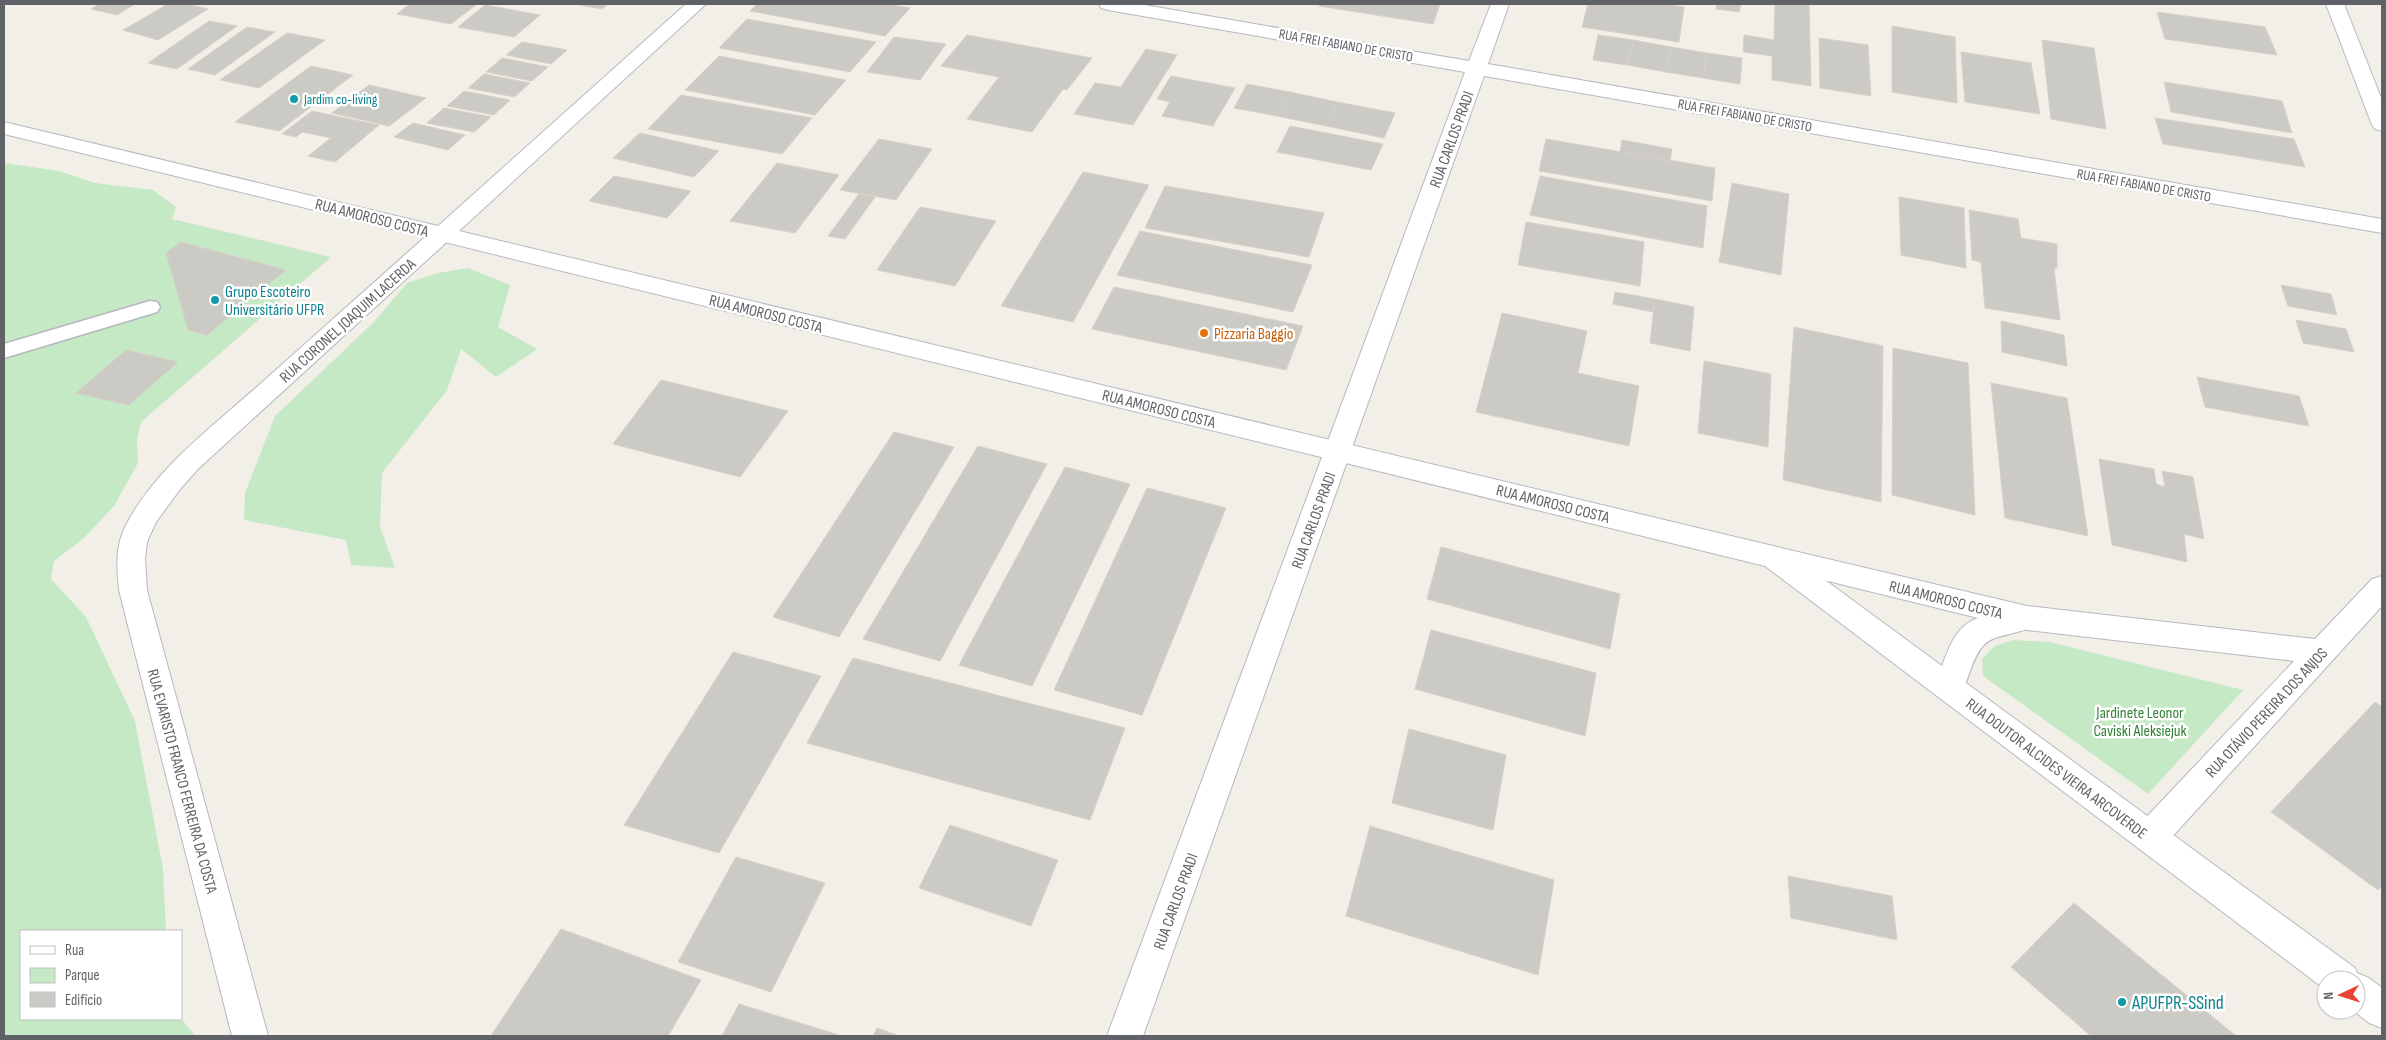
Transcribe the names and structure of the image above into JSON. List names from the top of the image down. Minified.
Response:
{"streets":{"street":["RUA FREI FABIANO DE CRISTO","RUA CARLOS PRADI","RUA AMOROSO COSTA","RUA CORONEL JOAQUIM LACERDA","RUA OTÁVIO PEREIRA DOS ANJOS","RUA DOUTOR ALCIDES VIEIRA ARCOVERDE","RUA EVARISTO FRANCO FERREIRA DA COSTA"]},"crossings":[["RUA FREI FABIANO DE CRISTO","RUA CARLOS PRADI"],["RUA CARLOS PRADI","RUA AMOROSO COSTA"],["RUA AMOROSO COSTA","RUA CORONEL JOAQUIM LACERDA"],["RUA AMOROSO COSTA","RUA OTÁVIO PEREIRA DOS ANJOS"],["RUA AMOROSO COSTA","RUA DOUTOR ALCIDES VIEIRA ARCOVERDE"],["RUA CORONEL JOAQUIM LACERDA","RUA EVARISTO FRANCO FERREIRA DA COSTA"],["RUA OTÁVIO PEREIRA DOS ANJOS","RUA DOUTOR ALCIDES VIEIRA ARCOVERDE"]],"parks":["Jardinete Leonor Caviski Aleksiejuk"],"places":["Jardim co-living","Grupo Escoteiro Universitário UFPR","Pizzaria Baggio","APUFPR-SSind"],"legend":["Rua","Parque","Edifício"],"north":"left"}
